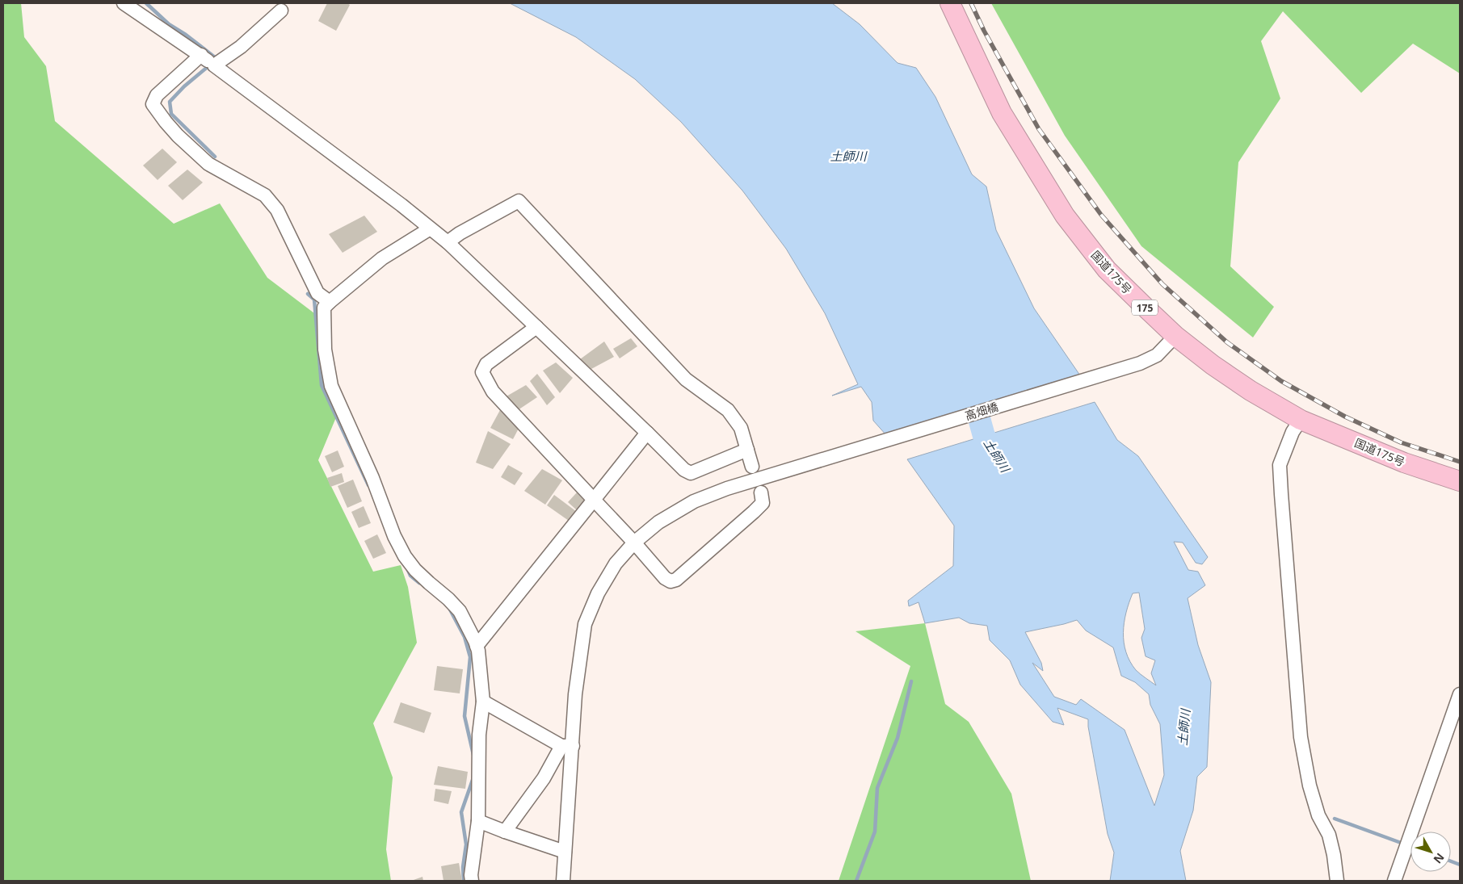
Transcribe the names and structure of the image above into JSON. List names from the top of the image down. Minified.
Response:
{"streets":{"highway":["国道175号","175"],"street":["高畑橋"]},"crossings":[["国道175号","高畑橋"]],"water":["土師川"],"north":"bottom right"}
